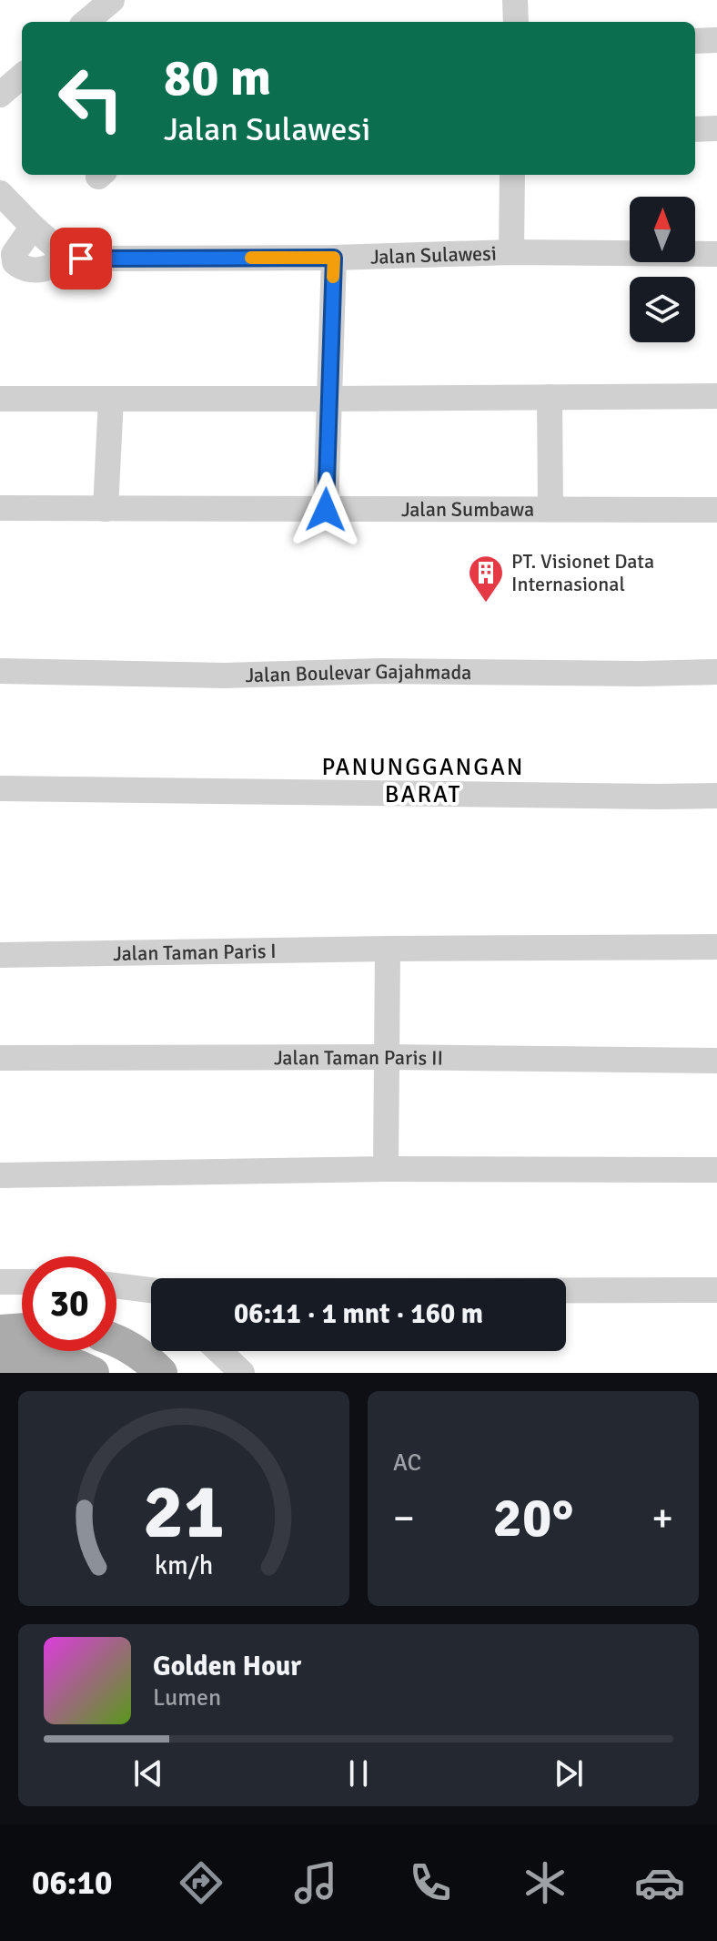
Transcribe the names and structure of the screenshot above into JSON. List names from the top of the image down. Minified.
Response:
{"streets":{"street":["Jalan Sulawesi","Jalan Sumbawa","Jalan Boulevar Gajahmada","Jalan Taman Paris I","Jalan Taman Paris II"]},"districts":["PANUNGGANGAN BARAT"],"places":{"building":["PT. Visionet Data Internasional"]},"north":"top","page":{"turn":["80 m","Jalan Sulawesi"],"limit":"30","trip":"06:11 · 1 mnt · 160 m","tile":"AC","heat":["−","20°","+"],"song":["Golden Hour","Lumen"],"tabs":"06:10","gauge":["21","km/h"]}}
